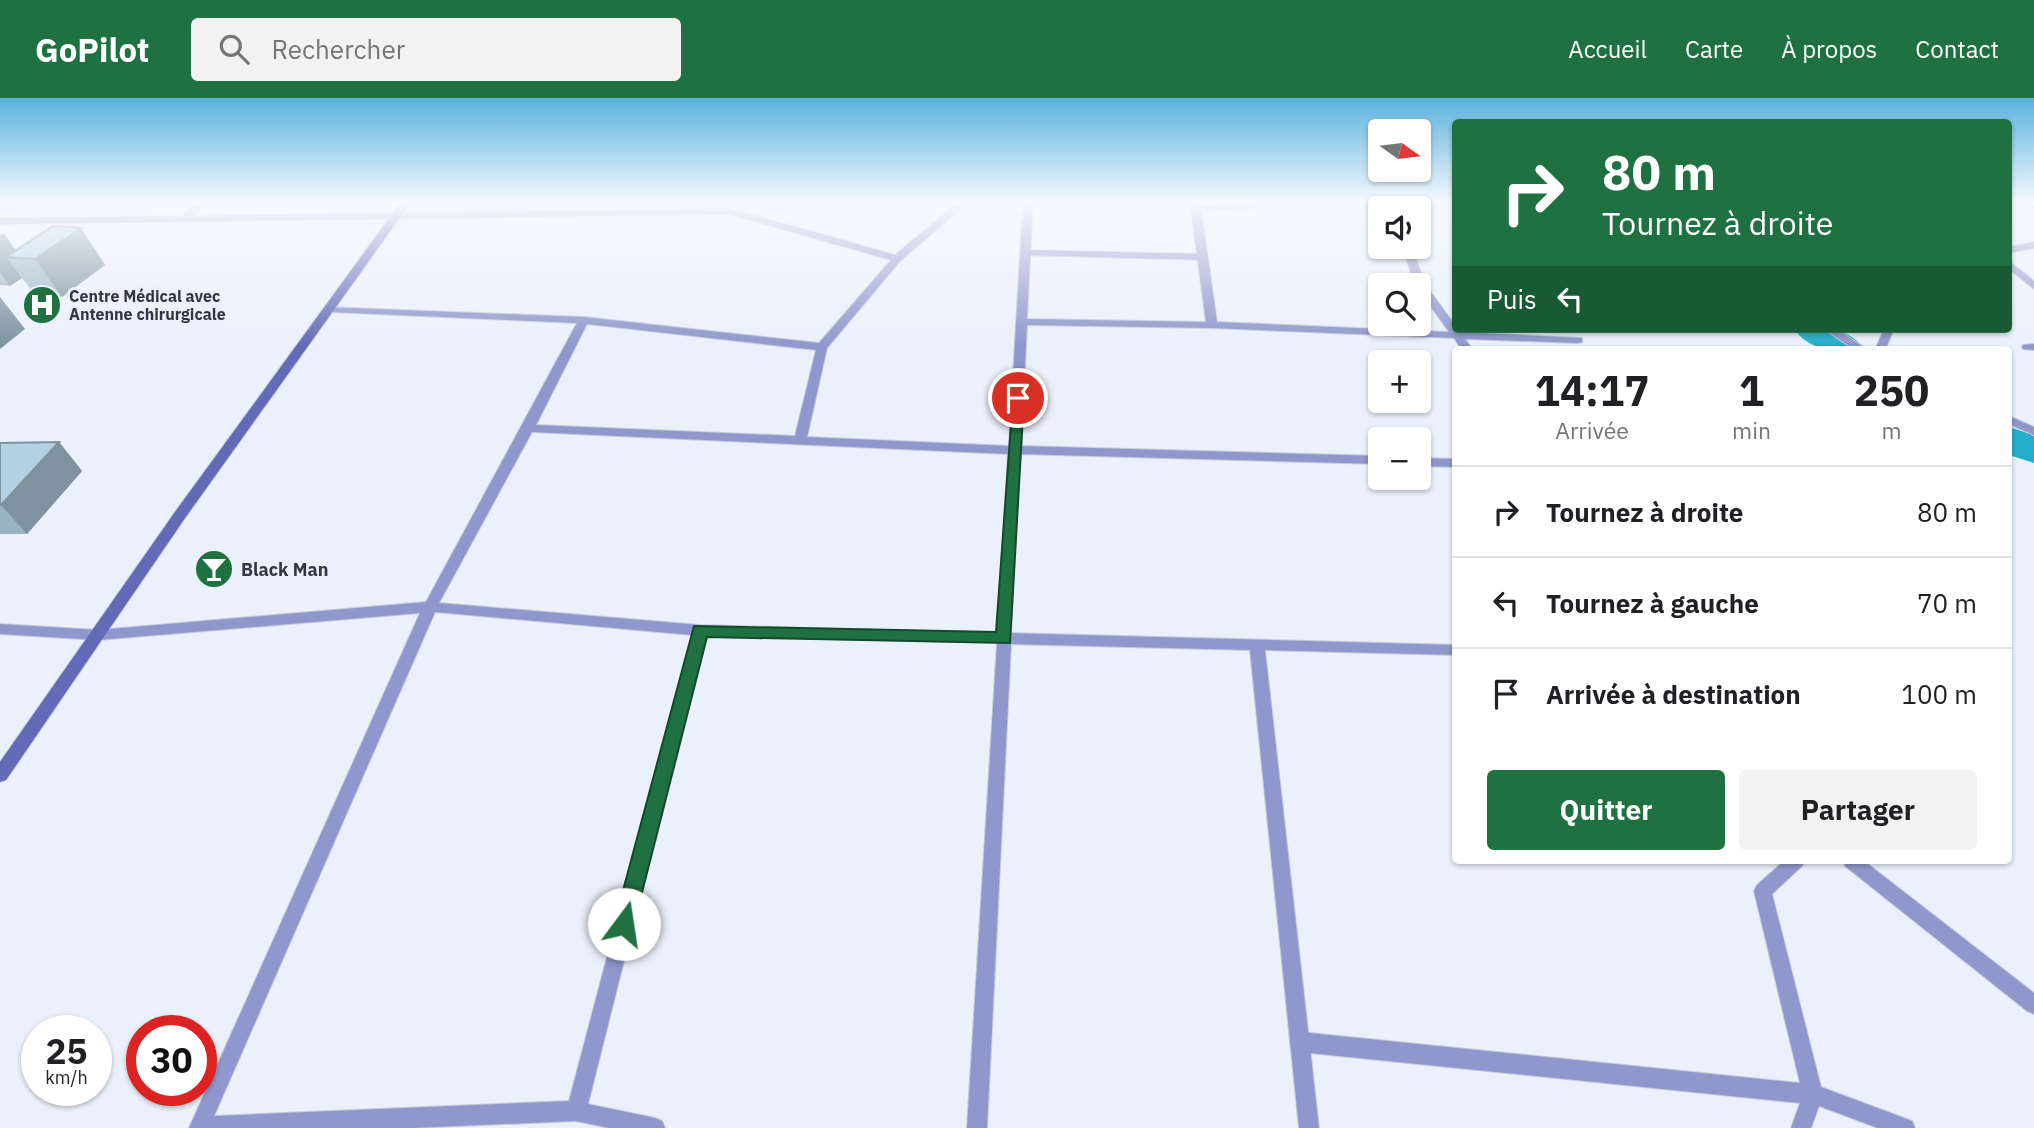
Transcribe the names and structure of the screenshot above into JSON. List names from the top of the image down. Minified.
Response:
{"places":{"hospital":["Centre Médical avec Antenne chirurgicale"],"bar":["Black Man"]},"north":"right","page":{"header":"GoPilot","search":"Rechercher","nav":["Accueil","Carte","À propos","Contact"],"map_buttons":["+","−"],"turn":["80 m","Tournez à droite"],"then":"Puis","eta":["14:17","Arrivée","1","min","250","m"],"list":[{"name":"Tournez à droite","value":"80 m"},{"name":"Tournez à gauche","value":"70 m"},{"name":"Arrivée à destination","value":"100 m"}],"buttons":["Quitter","Partager"],"speed":"25 km/h","limit":"30"}}
